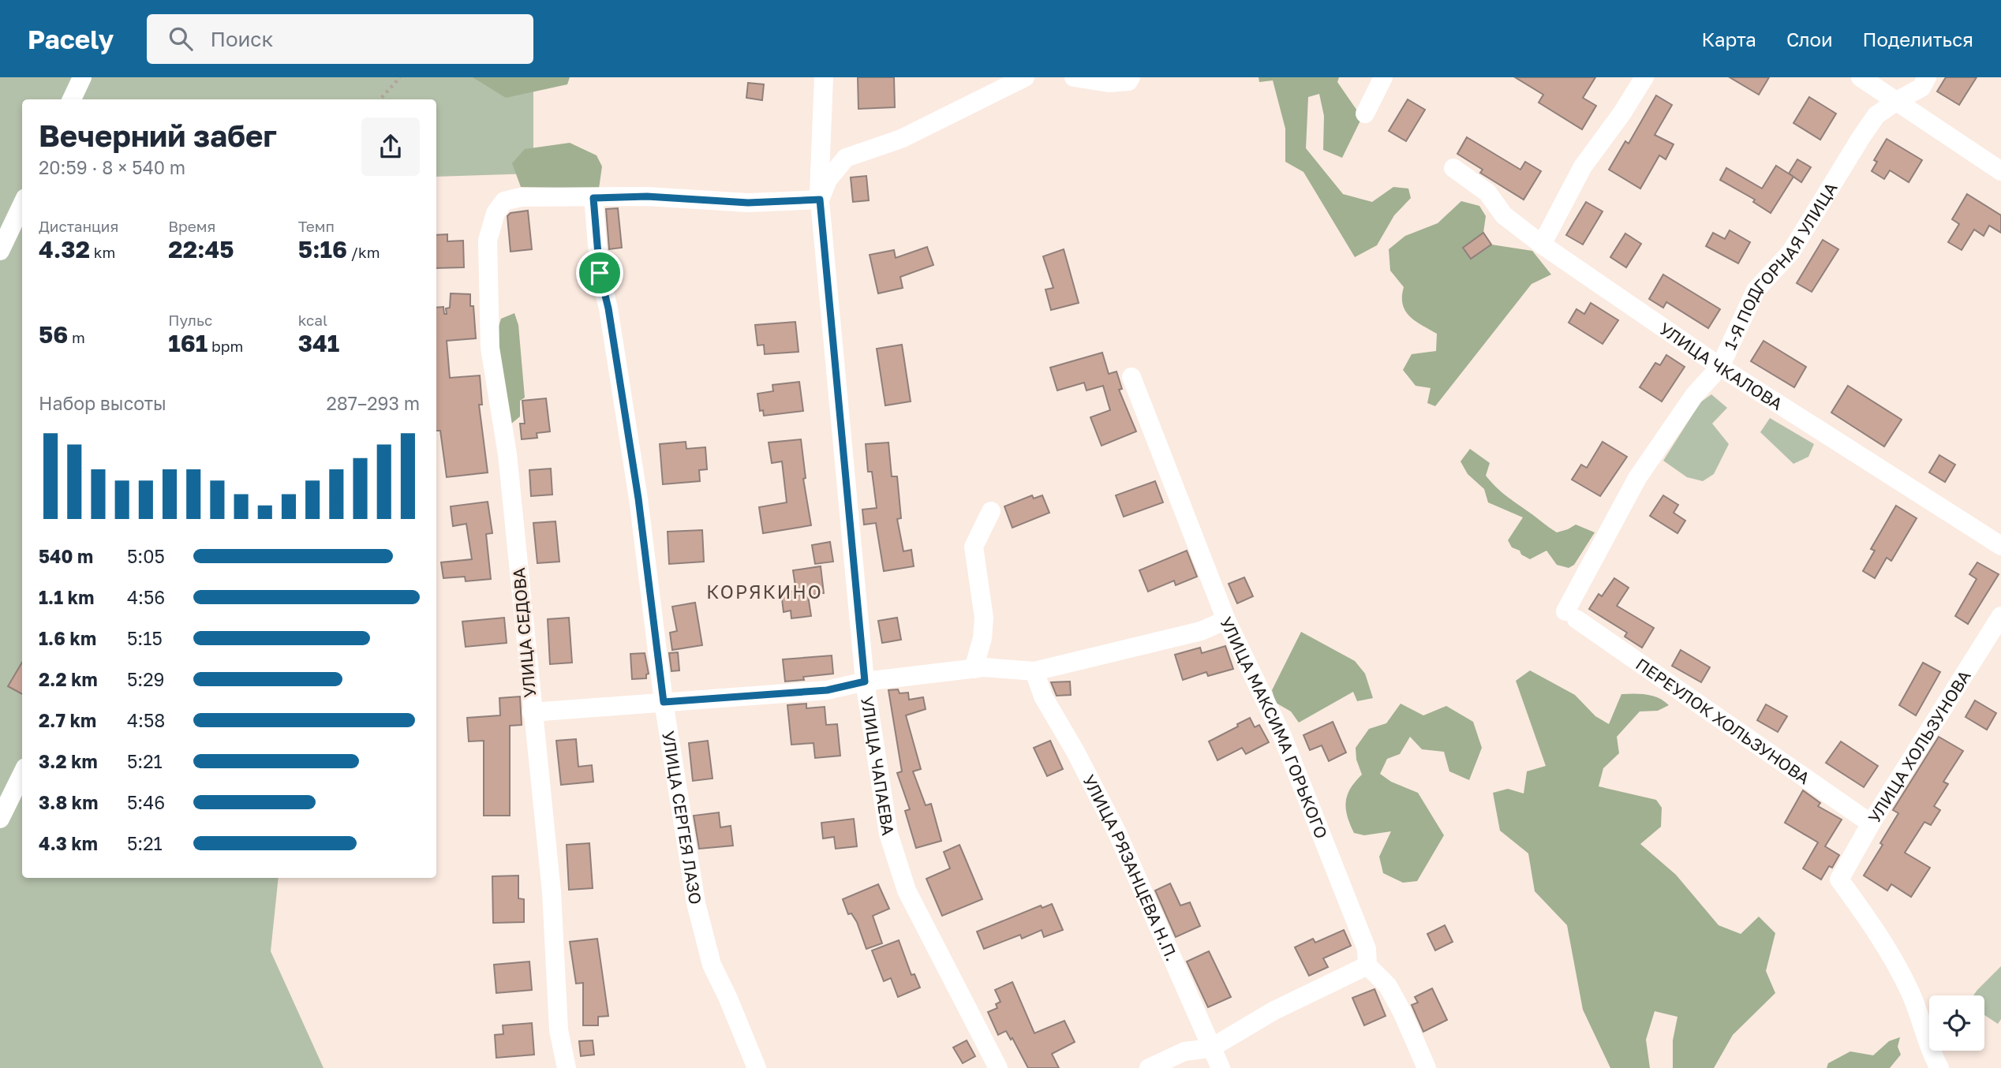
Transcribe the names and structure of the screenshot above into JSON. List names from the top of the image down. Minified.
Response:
{"streets":{"street":["1-Я ПОДГОРНАЯ УЛИЦА","УЛИЦА ЧКАЛОВА","УЛИЦА СЕДОВА","ПЕРЕУЛОК ХОЛЬЗУНОВА","УЛИЦА МАКСИМА ГОРЬКОГО","УЛИЦА ХОЛЬЗУНОВА","УЛИЦА ЧАПАЕВА","УЛИЦА СЕРГЕЯ ЛАЗО","УЛИЦА РЯЗАНЦЕВА Н.П."]},"crossings":[["1-Я ПОДГОРНАЯ УЛИЦА","УЛИЦА ЧКАЛОВА"],["1-Я ПОДГОРНАЯ УЛИЦА","ПЕРЕУЛОК ХОЛЬЗУНОВА"],["УЛИЦА СЕДОВА","УЛИЦА СЕРГЕЯ ЛАЗО"],["ПЕРЕУЛОК ХОЛЬЗУНОВА","УЛИЦА ХОЛЬЗУНОВА"]],"districts":["КОРЯКИНО"],"page":{"header":"Pacely","search":"Поиск","nav":["Карта","Слои","Поделиться"],"heading":["Вечерний забег","20:59 · 8 × 540 m"],"stats":[["Дистанция","4.32 km"],["Время","22:45"],["Темп","5:16 /km"],["56 m"],["Пульс","161 bpm"],["kcal","341"]],"chart":["Набор высоты","287–293 m"],"list":[{"name":"540 m","note":"5:05"},{"name":"1.1 km","note":"4:56"},{"name":"1.6 km","note":"5:15"},{"name":"2.2 km","note":"5:29"},{"name":"2.7 km","note":"4:58"},{"name":"3.2 km","note":"5:21"},{"name":"3.8 km","note":"5:46"},{"name":"4.3 km","note":"5:21"}]}}
